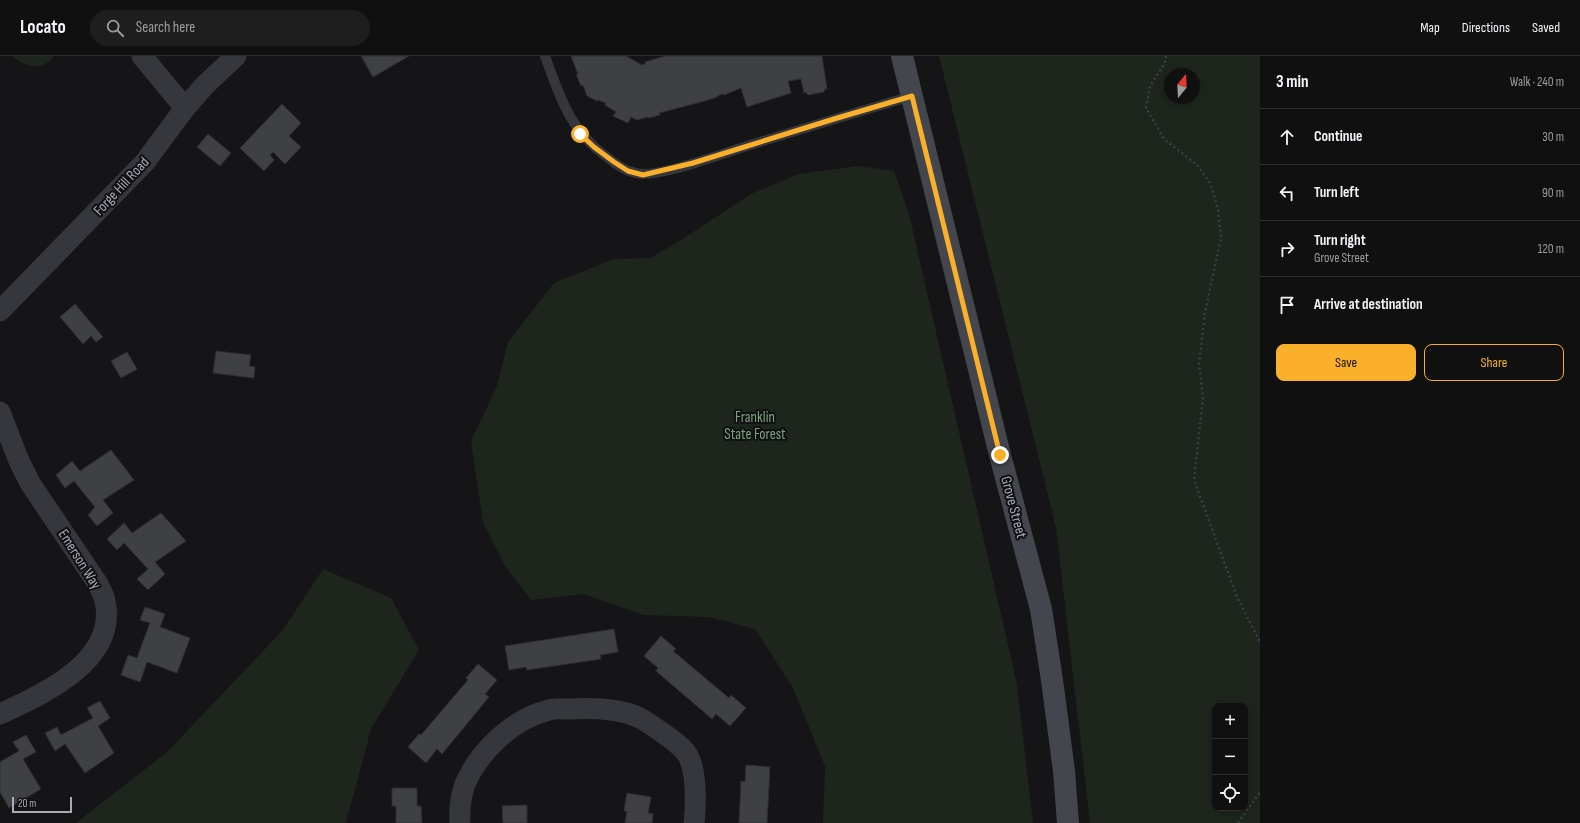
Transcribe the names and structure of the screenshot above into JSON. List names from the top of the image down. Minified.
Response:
{"streets":{"main road":["Grove Street"],"street":["Forge Hill Road","Emerson Way"]},"parks":["Franklin State Forest"],"scale_bar":"20 m","north":"top","page":{"header":"Locato","search":"Search here","nav":["Map","Directions","Saved"],"heading":["3 min","Walk · 240 m"],"list":[["Continue","30 m"],["Turn left","90 m"],["Turn right","Grove Street","120 m"],"Arrive at destination"],"buttons":["Save","Share"],"map_buttons":["+","−"],"scale":"20 m"}}
